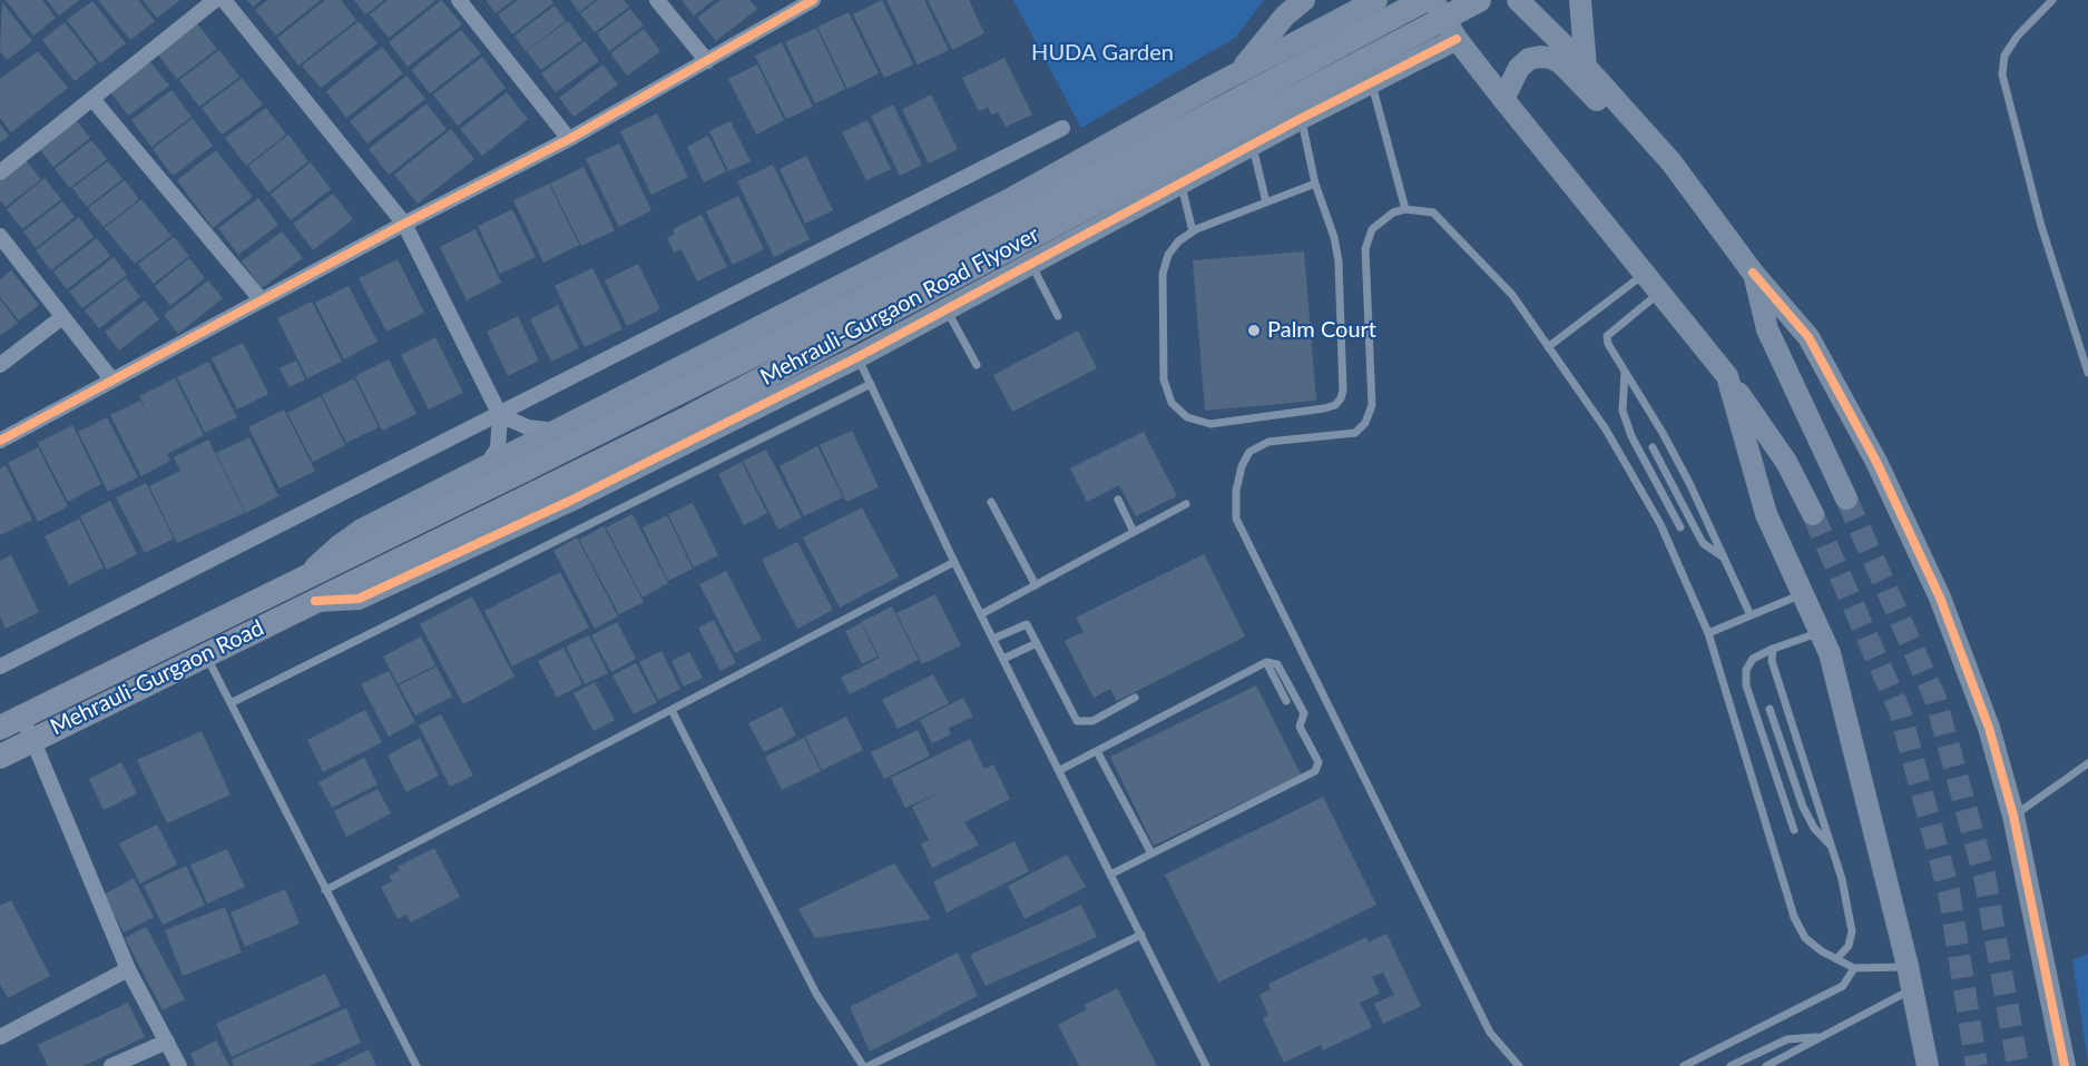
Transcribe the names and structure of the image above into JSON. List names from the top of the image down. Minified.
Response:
{"streets":{"main road":["Mehrauli-Gurgaon Road Flyover","Mehrauli-Gurgaon Road"]},"crossings":[["Mehrauli-Gurgaon Road Flyover","Mehrauli-Gurgaon Road"]],"parks":["HUDA Garden"],"places":["Palm Court"]}
